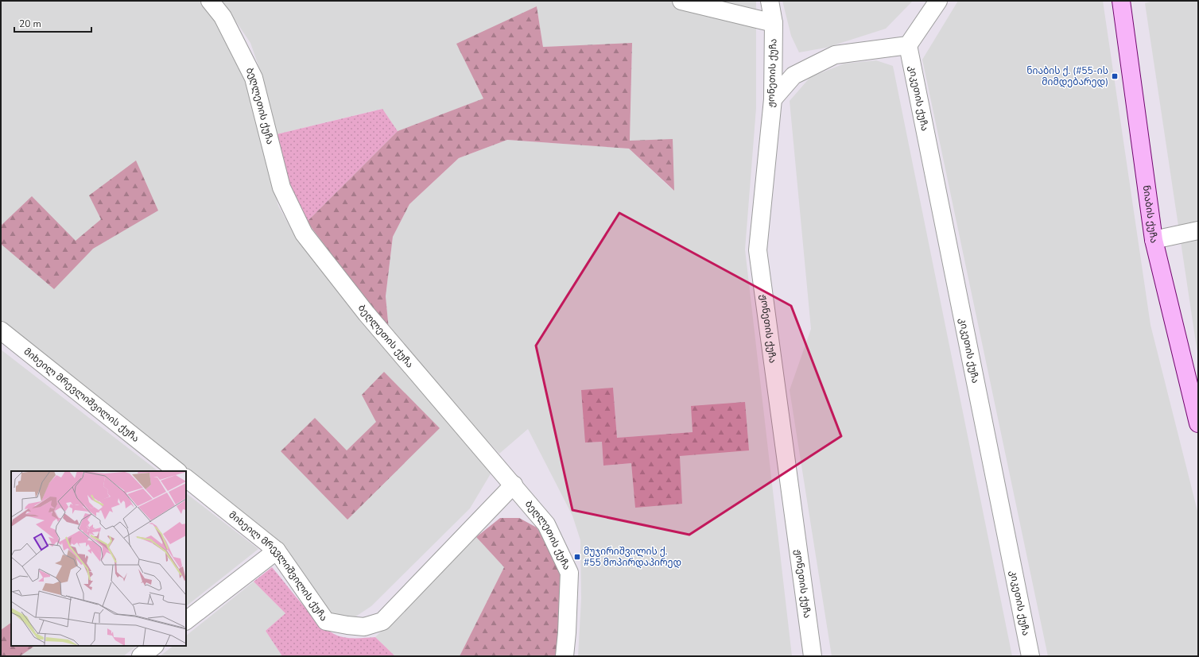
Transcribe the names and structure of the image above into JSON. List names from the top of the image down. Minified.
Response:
{"streets":{"street":["ჟონეთის ქუჩა","კიკეთის ქუჩა","ბეღლეთის ქუჩა","ნიაბის ქუჩა","მიხეილ მრევლიშვილის ქუჩა"]},"crossings":[["ბეღლეთის ქუჩა","მიხეილ მრევლიშვილის ქუჩა"]],"places":{"transit":["ნიაბის ქ. (#55-ის მიმდებარედ)","მუჯირიშვილის ქ. #55 მოპირდაპირედ"]},"scale_bar":"20 m"}
